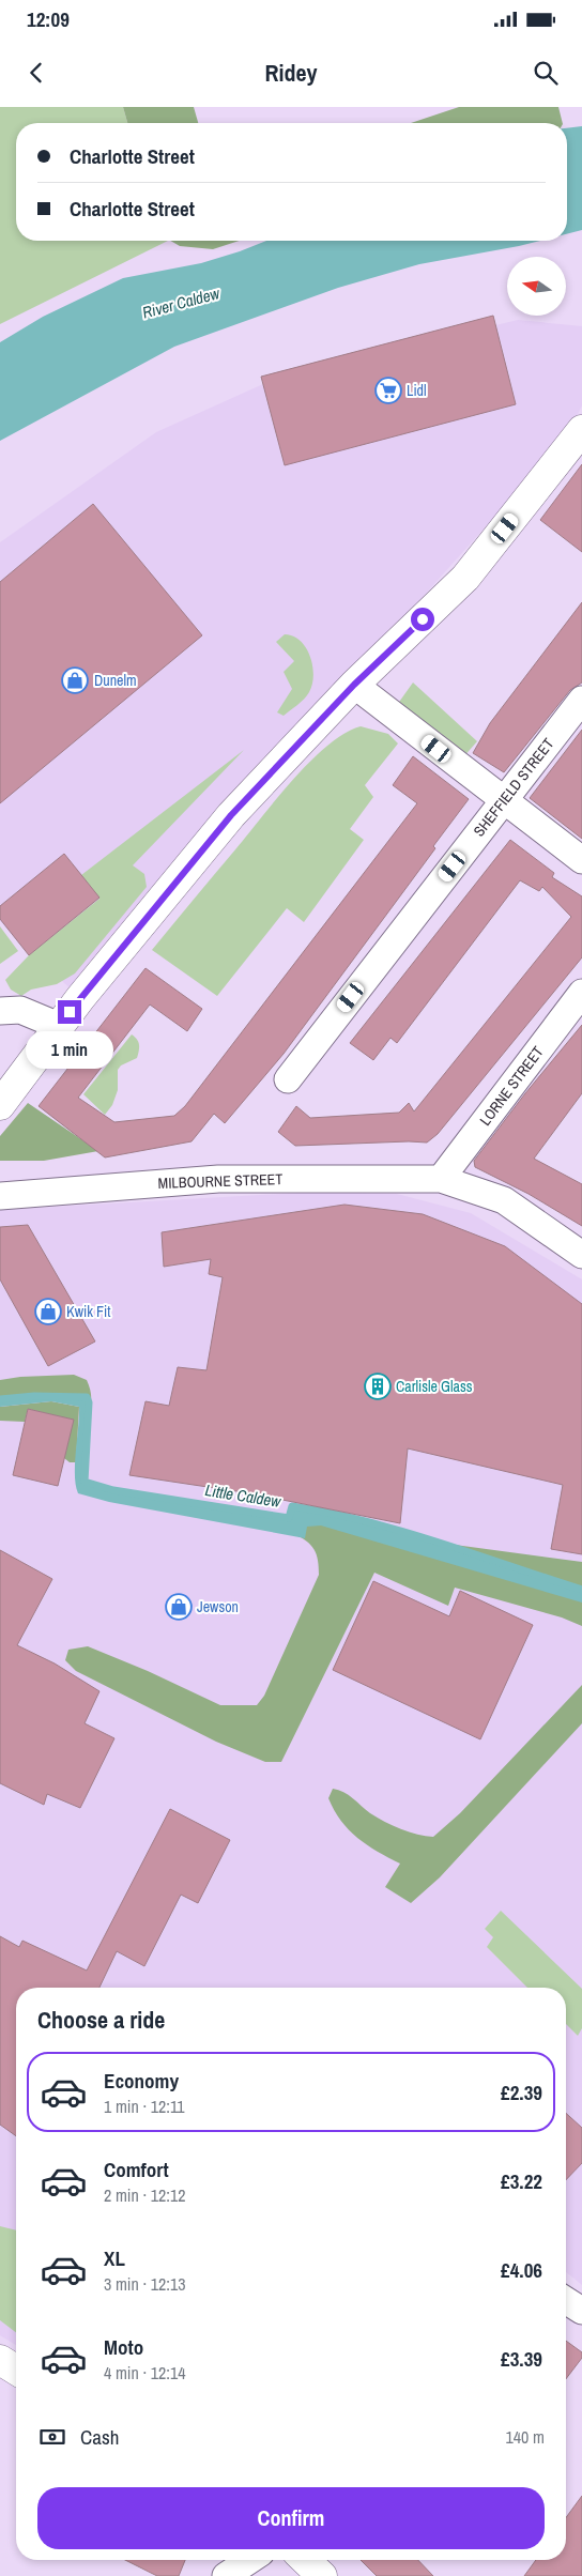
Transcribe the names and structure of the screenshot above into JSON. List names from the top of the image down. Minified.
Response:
{"streets":{"street":["SHEFFIELD STREET","LORNE STREET","MILBOURNE STREET"]},"crossings":[["LORNE STREET","MILBOURNE STREET"]],"water":["River Caldew","Little Caldew"],"places":{"supermarket":["Lidl"],"shop":["Dunelm","Kwik Fit","Jewson"],"building":["Carlisle Glass"]},"north":"left","page":{"status":"12:09","header":"Ridey","banner":["Charlotte Street","Charlotte Street"],"bubble":"1 min","heading":"Choose a ride","list":[{"name":"Economy","note":"1 min · 12:11","value":"£2.39"},{"name":"Comfort","note":"2 min · 12:12","value":"£3.22"},{"name":"XL","note":"3 min · 12:13","value":"£4.06"},{"name":"Moto","note":"4 min · 12:14","value":"£3.39"}],"pay":["Cash","140 m"],"buttons":"Confirm"}}
